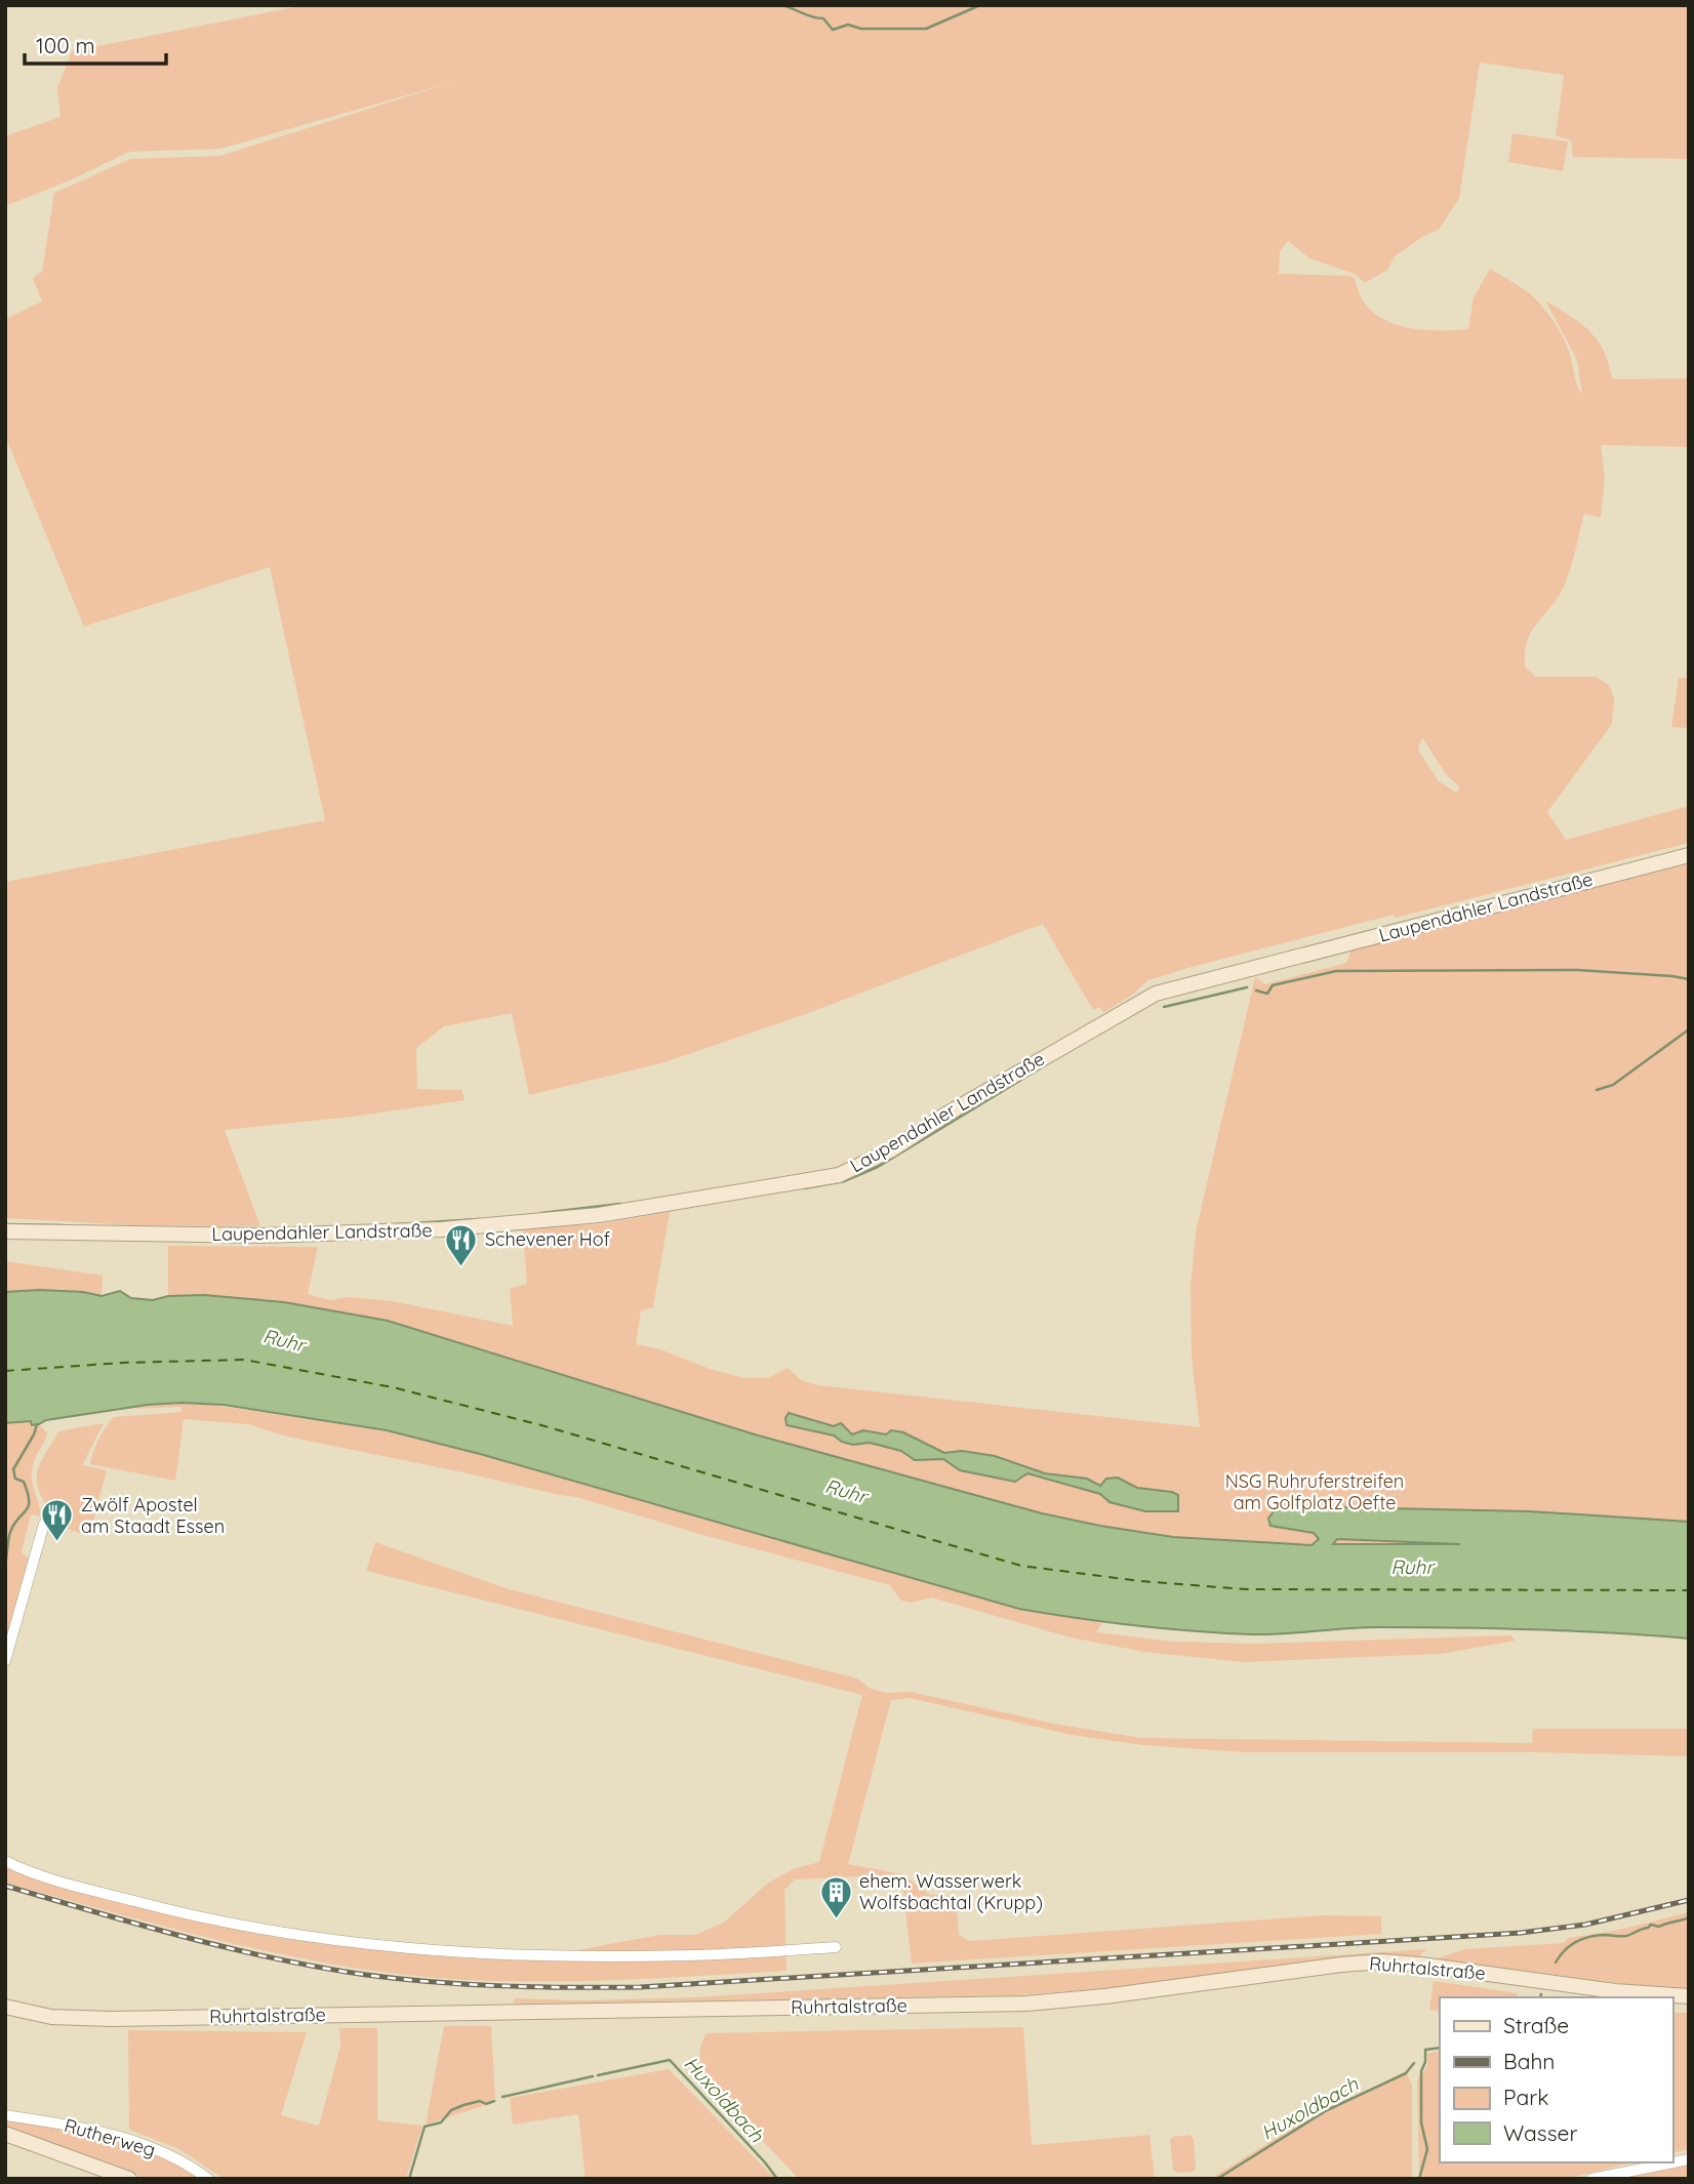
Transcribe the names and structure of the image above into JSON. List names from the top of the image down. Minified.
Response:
{"streets":{"main road":["Laupendahler Landstraße","Ruhrtalstraße"],"street":["Rutherweg"]},"water":["Ruhr","Huxoldbach"],"parks":["NSG Ruhruferstreifen am Golfplatz Oefte"],"places":{"restaurant":["Schevener Hof","Zwölf Apostel am Staadt Essen"],"building":["ehem. Wasserwerk Wolfsbachtal (Krupp)"]},"legend":["Straße","Bahn","Park","Wasser"],"scale_bar":"100 m"}
